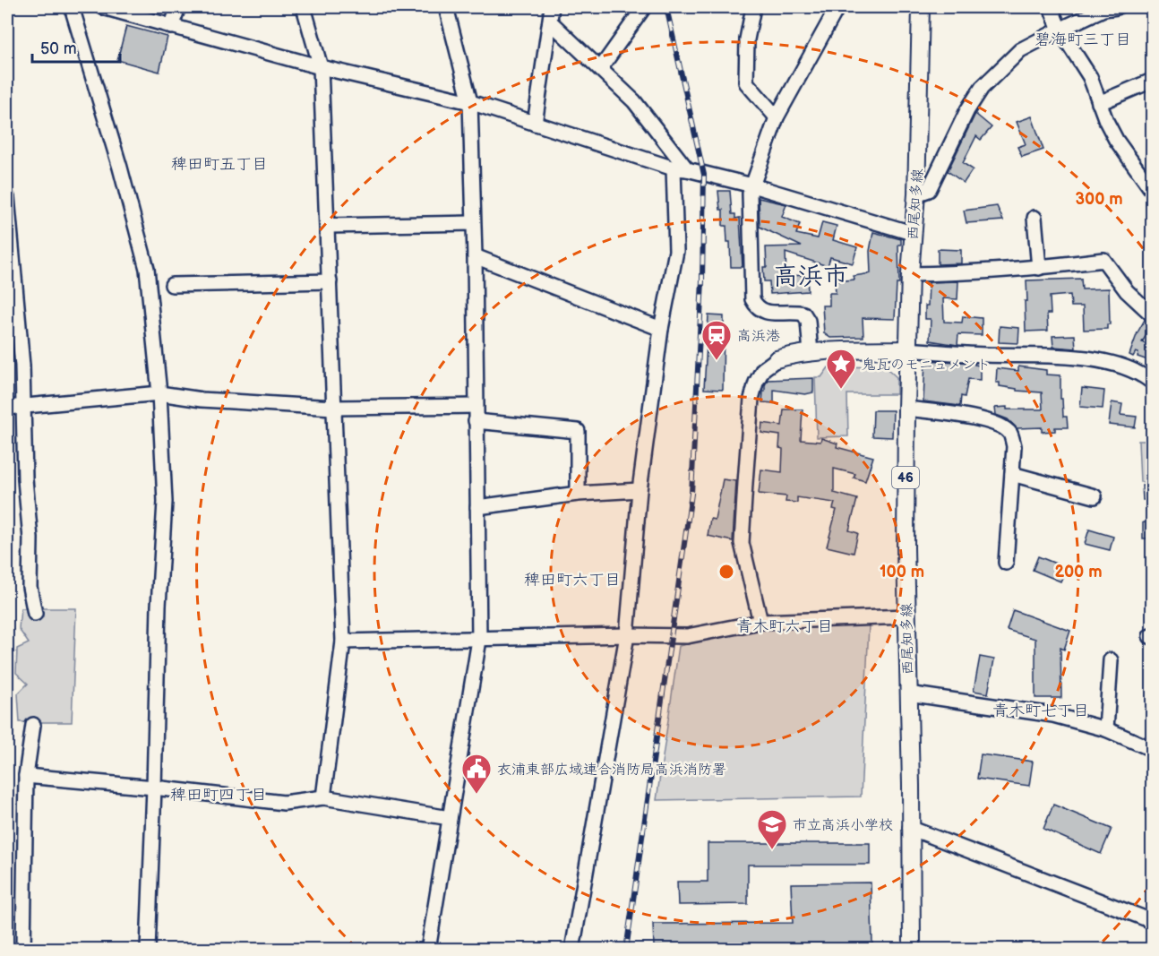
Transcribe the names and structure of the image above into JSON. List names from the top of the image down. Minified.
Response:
{"streets":{"main road":["西尾知多線","46"]},"districts":["碧海町三丁目","稗田町五丁目","高浜市","稗田町六丁目","青木町六丁目","青木町七丁目","稗田町四丁目"],"places":{"station":["高浜港"],"place":["鬼瓦のモニュメント"],"public building":["衣浦東部広域連合消防局高浜消防署"],"school or university":["市立高浜小学校"]},"scale_bar":"50 m","rings":["300 m","100 m","200 m"]}
